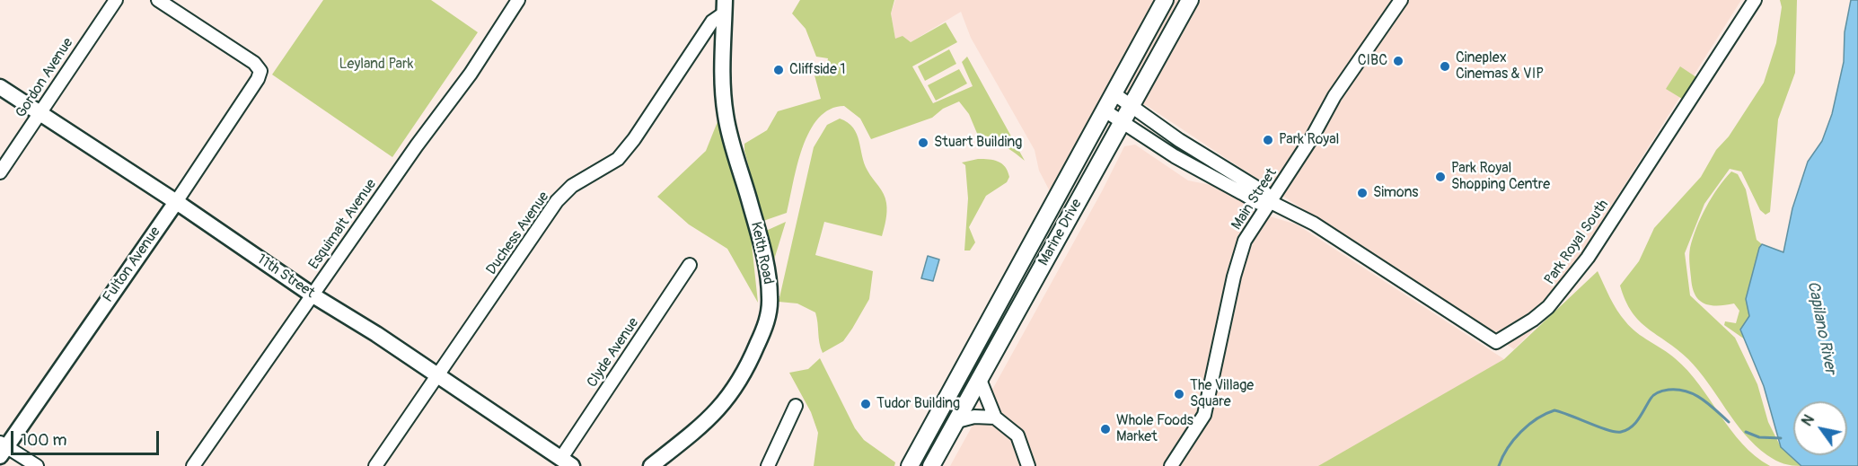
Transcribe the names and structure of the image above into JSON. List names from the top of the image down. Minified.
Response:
{"streets":{"main road":["Marine Drive"],"street":["Gordon Avenue","Main Street","Esquimalt Avenue","Duchess Avenue","Park Royal South","Keith Road","Fulton Avenue","11th Street","Clyde Avenue"]},"crossings":[["Gordon Avenue","11th Street"],["Main Street","Park Royal South"],["Esquimalt Avenue","11th Street"],["Marine Drive","Park Royal South"],["Duchess Avenue","Keith Road"],["Duchess Avenue","11th Street"],["Fulton Avenue","11th Street"],["11th Street","Clyde Avenue"]],"water":["Capilano River"],"parks":["Leyland Park"],"places":["CIBC","Cineplex Cinemas & VIP","Cliffside 1","Park Royal","Stuart Building","Park Royal Shopping Centre","Simons","The Village Square","Tudor Building","Whole Foods Market"],"scale_bar":"100 m","north":"top left"}
